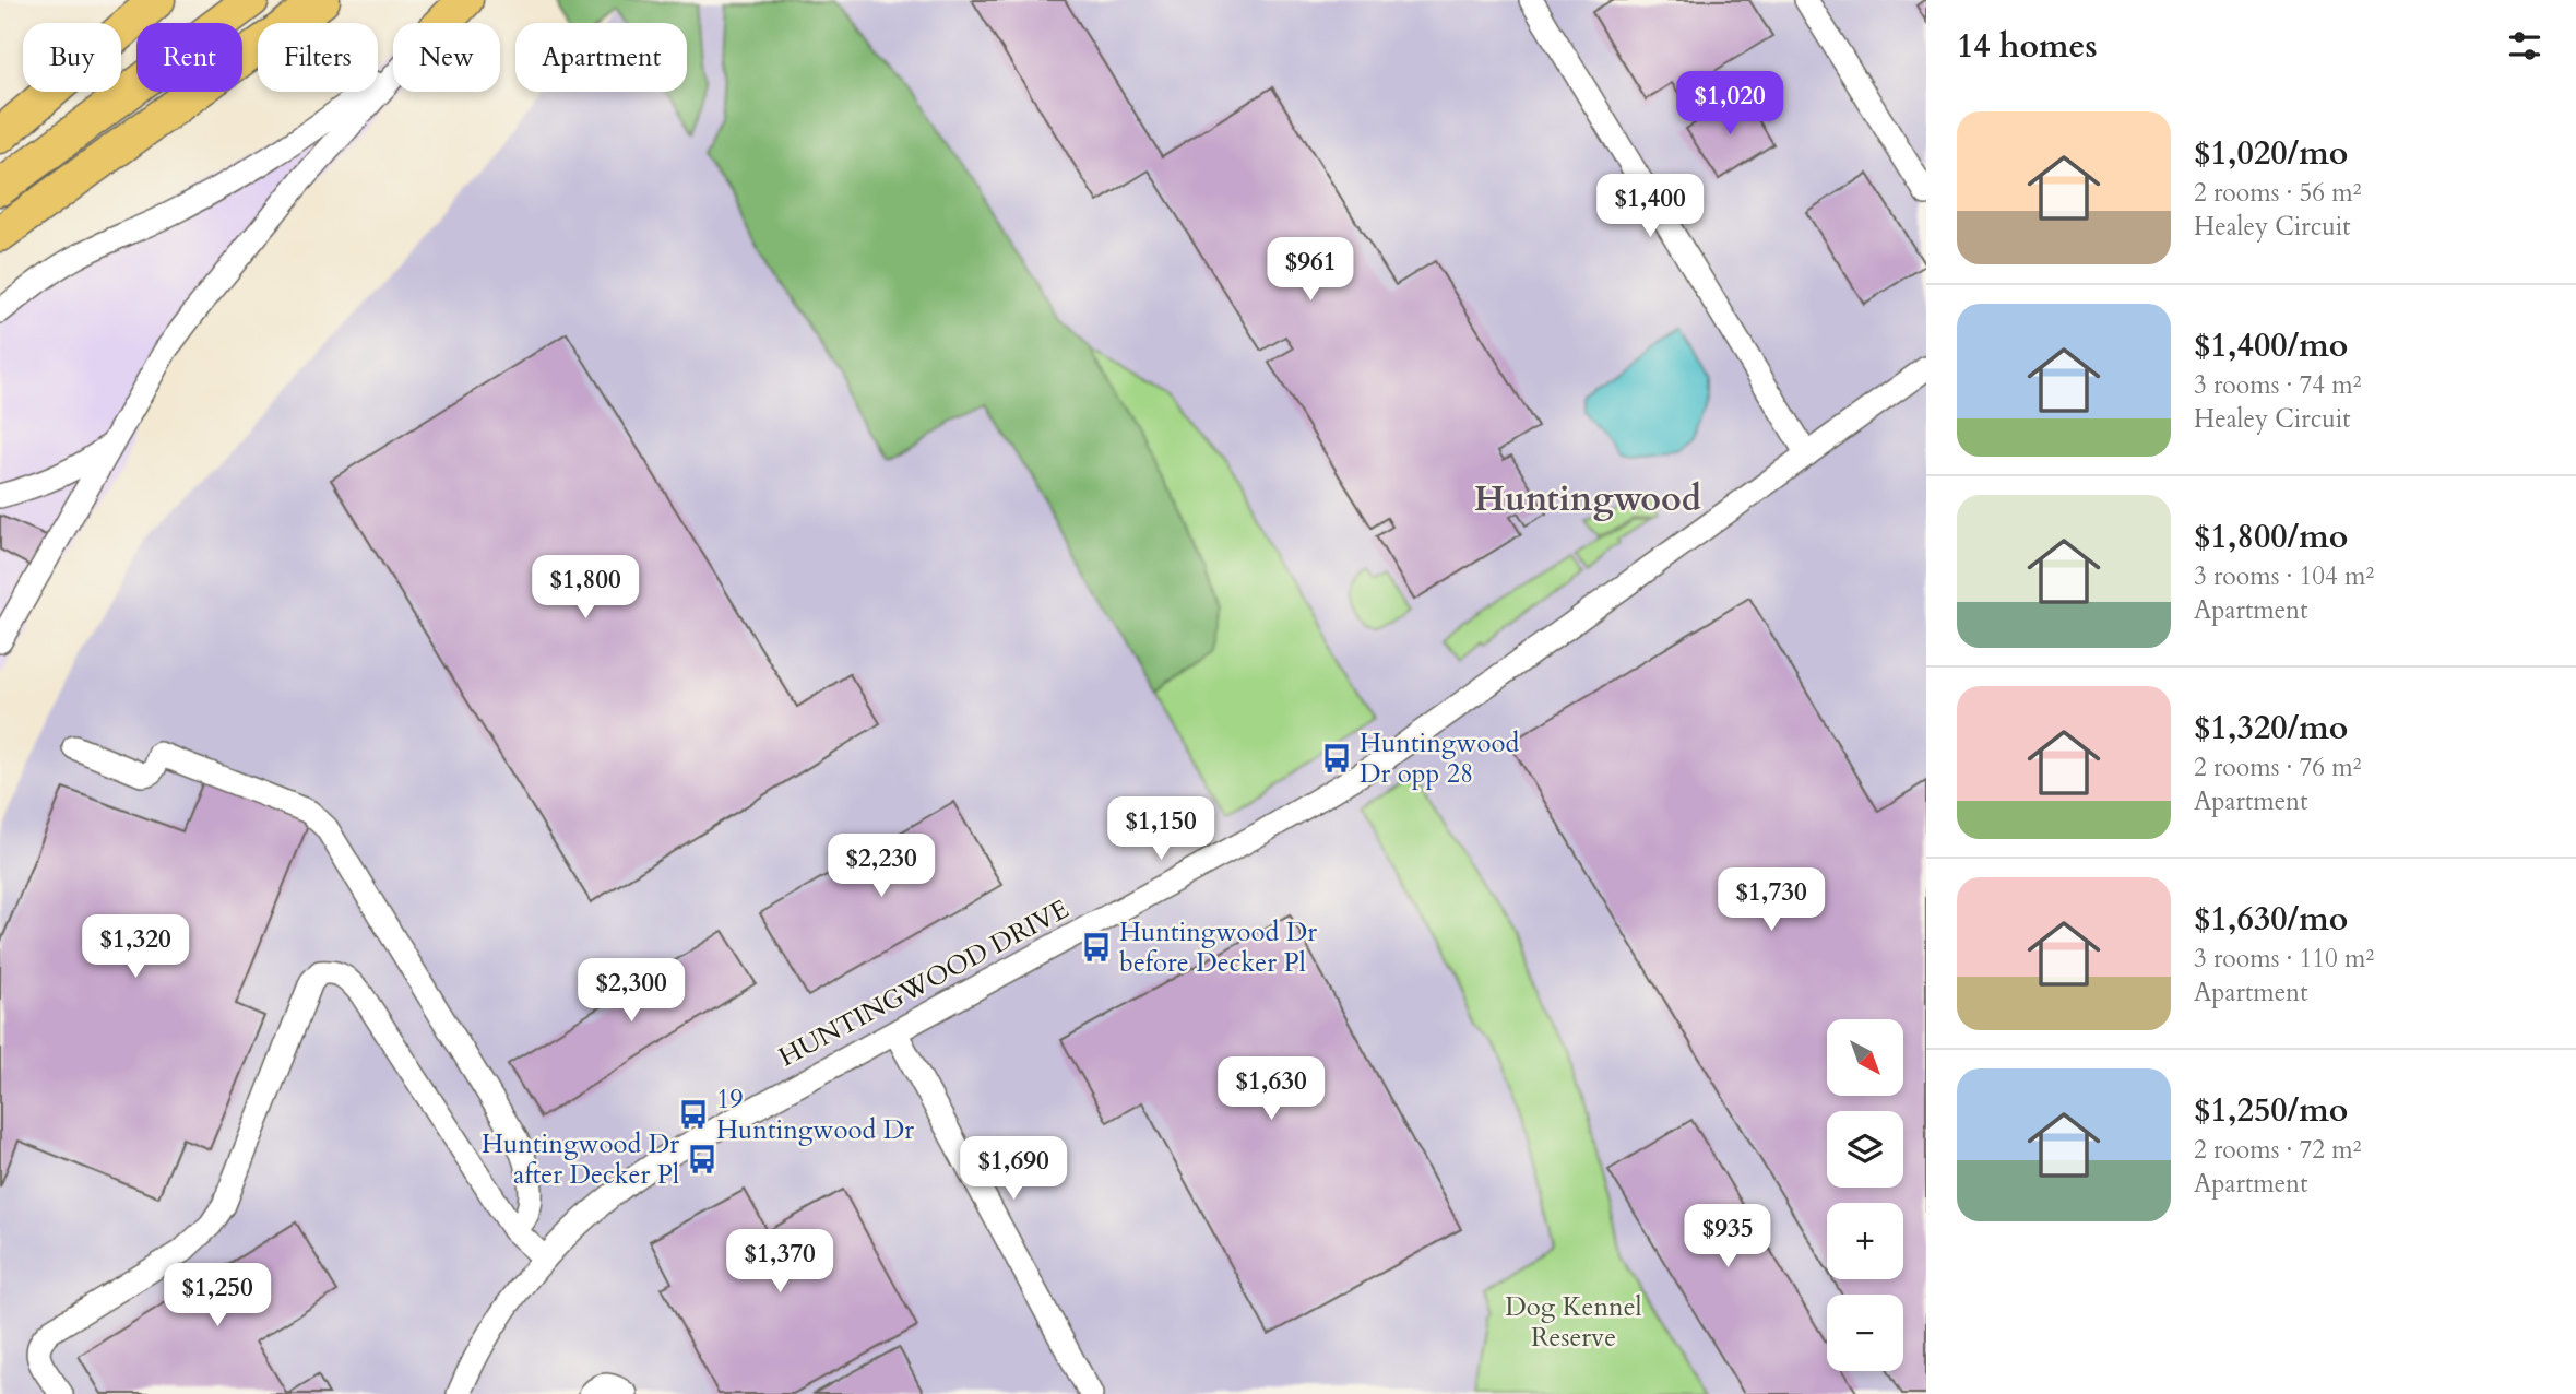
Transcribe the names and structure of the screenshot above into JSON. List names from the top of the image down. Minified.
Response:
{"streets":{"street":["HUNTINGWOOD DRIVE"]},"districts":["Huntingwood"],"parks":["Dog Kennel Reserve"],"places":{"bus stop":["Huntingwood Dr opp 28","Huntingwood Dr before Decker Pl","19 Huntingwood Dr","Huntingwood Dr after Decker Pl"]},"north":"bottom right","page":{"heading":"14 homes","chip":["Buy","Rent","Filters","New","Apartment"],"price":["$1,020","$1,400","$961","$1,800","$1,150","$2,230","$1,730","$1,320","$2,300","$1,630","$1,690","$935","$1,370","$1,250"],"list":[{"name":"$1,020/mo","note":"2 rooms · 56 m² · Healey Circuit"},{"name":"$1,400/mo","note":"3 rooms · 74 m² · Healey Circuit"},{"name":"$1,800/mo","note":"3 rooms · 104 m² · Apartment"},{"name":"$1,320/mo","note":"2 rooms · 76 m² · Apartment"},{"name":"$1,630/mo","note":"3 rooms · 110 m² · Apartment"},{"name":"$1,250/mo","note":"2 rooms · 72 m² · Apartment"}],"map_buttons":["+","−"]}}
